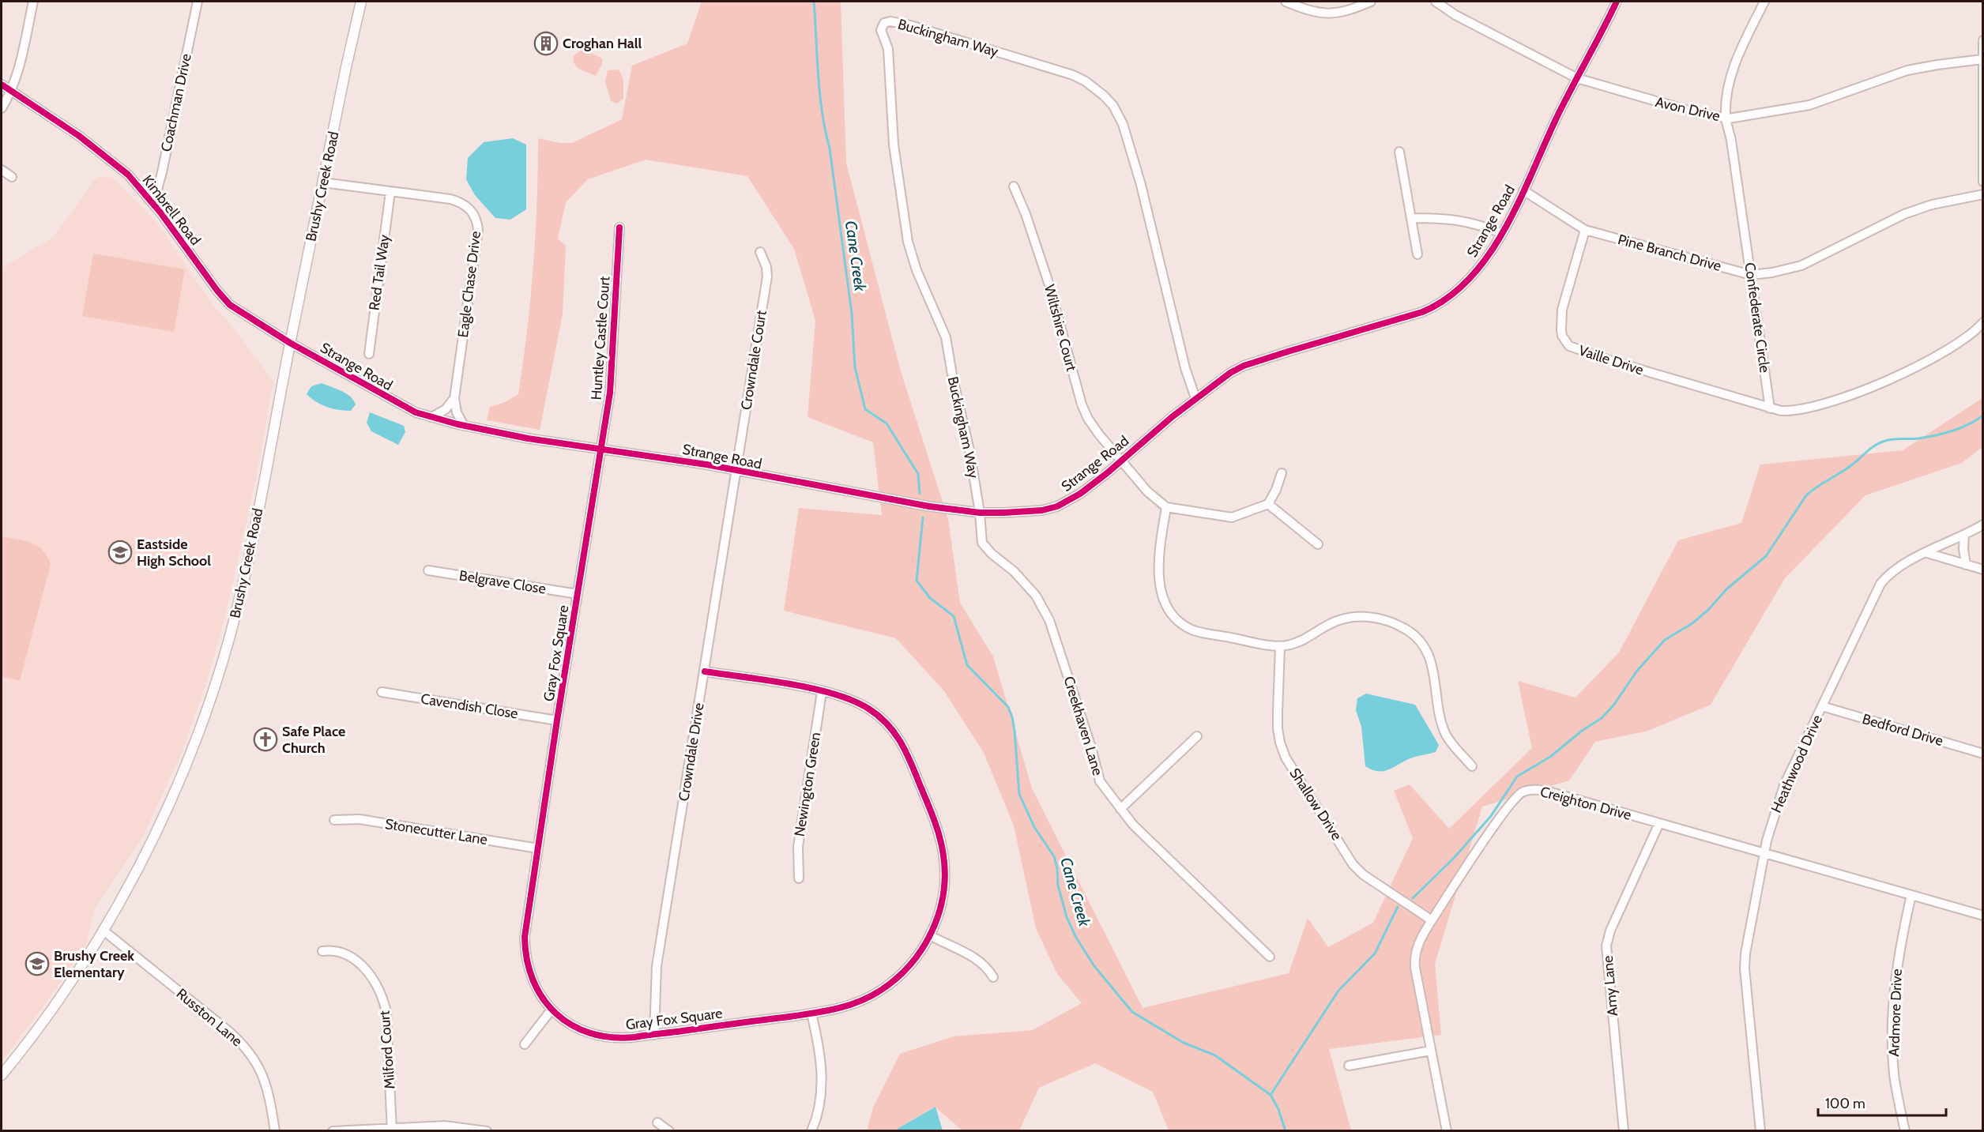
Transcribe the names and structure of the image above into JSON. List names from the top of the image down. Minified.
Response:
{"streets":{"street":["Buckingham Way","Coachman Drive","Avon Drive","Brushy Creek Road","Kimbrell Road","Strange Road","Pine Branch Drive","Red Tail Way","Eagle Chase Drive","Confederate Circle","Wiltshire Court","Huntley Castle Court","Crowndale Court","Vaille Drive","Belgrave Close","Gray Fox Square","Cavendish Close","Creekhaven Lane","Bedford Drive","Crowndale Drive","Heathwood Drive","Newington Green","Creighton Drive","Shallow Drive","Stonecutter Lane","Amy Lane","Ardmore Drive","Russton Lane","Milford Court"]},"crossings":[["Buckingham Way","Strange Road"],["Buckingham Way","Creekhaven Lane"],["Coachman Drive","Kimbrell Road"],["Avon Drive","Strange Road"],["Avon Drive","Confederate Circle"],["Brushy Creek Road","Kimbrell Road"],["Brushy Creek Road","Strange Road"],["Brushy Creek Road","Eagle Chase Drive"],["Brushy Creek Road","Russton Lane"],["Kimbrell Road","Strange Road"],["Strange Road","Pine Branch Drive"],["Strange Road","Eagle Chase Drive"],["Strange Road","Wiltshire Court"],["Strange Road","Huntley Castle Court"],["Strange Road","Crowndale Court"],["Strange Road","Gray Fox Square"],["Strange Road","Creekhaven Lane"],["Strange Road","Crowndale Drive"],["Pine Branch Drive","Confederate Circle"],["Pine Branch Drive","Vaille Drive"],["Red Tail Way","Eagle Chase Drive"],["Confederate Circle","Vaille Drive"],["Huntley Castle Court","Gray Fox Square"],["Crowndale Court","Crowndale Drive"],["Belgrave Close","Gray Fox Square"],["Gray Fox Square","Cavendish Close"],["Gray Fox Square","Crowndale Drive"],["Gray Fox Square","Newington Green"],["Gray Fox Square","Stonecutter Lane"],["Bedford Drive","Heathwood Drive"],["Heathwood Drive","Creighton Drive"],["Creighton Drive","Shallow Drive"],["Creighton Drive","Amy Lane"],["Creighton Drive","Ardmore Drive"]],"water":["Cane Creek"],"places":{"building":["Croghan Hall"],"school or university":["Eastside High School","Brushy Creek Elementary"],"church":["Safe Place Church"]},"scale_bar":"100 m"}
